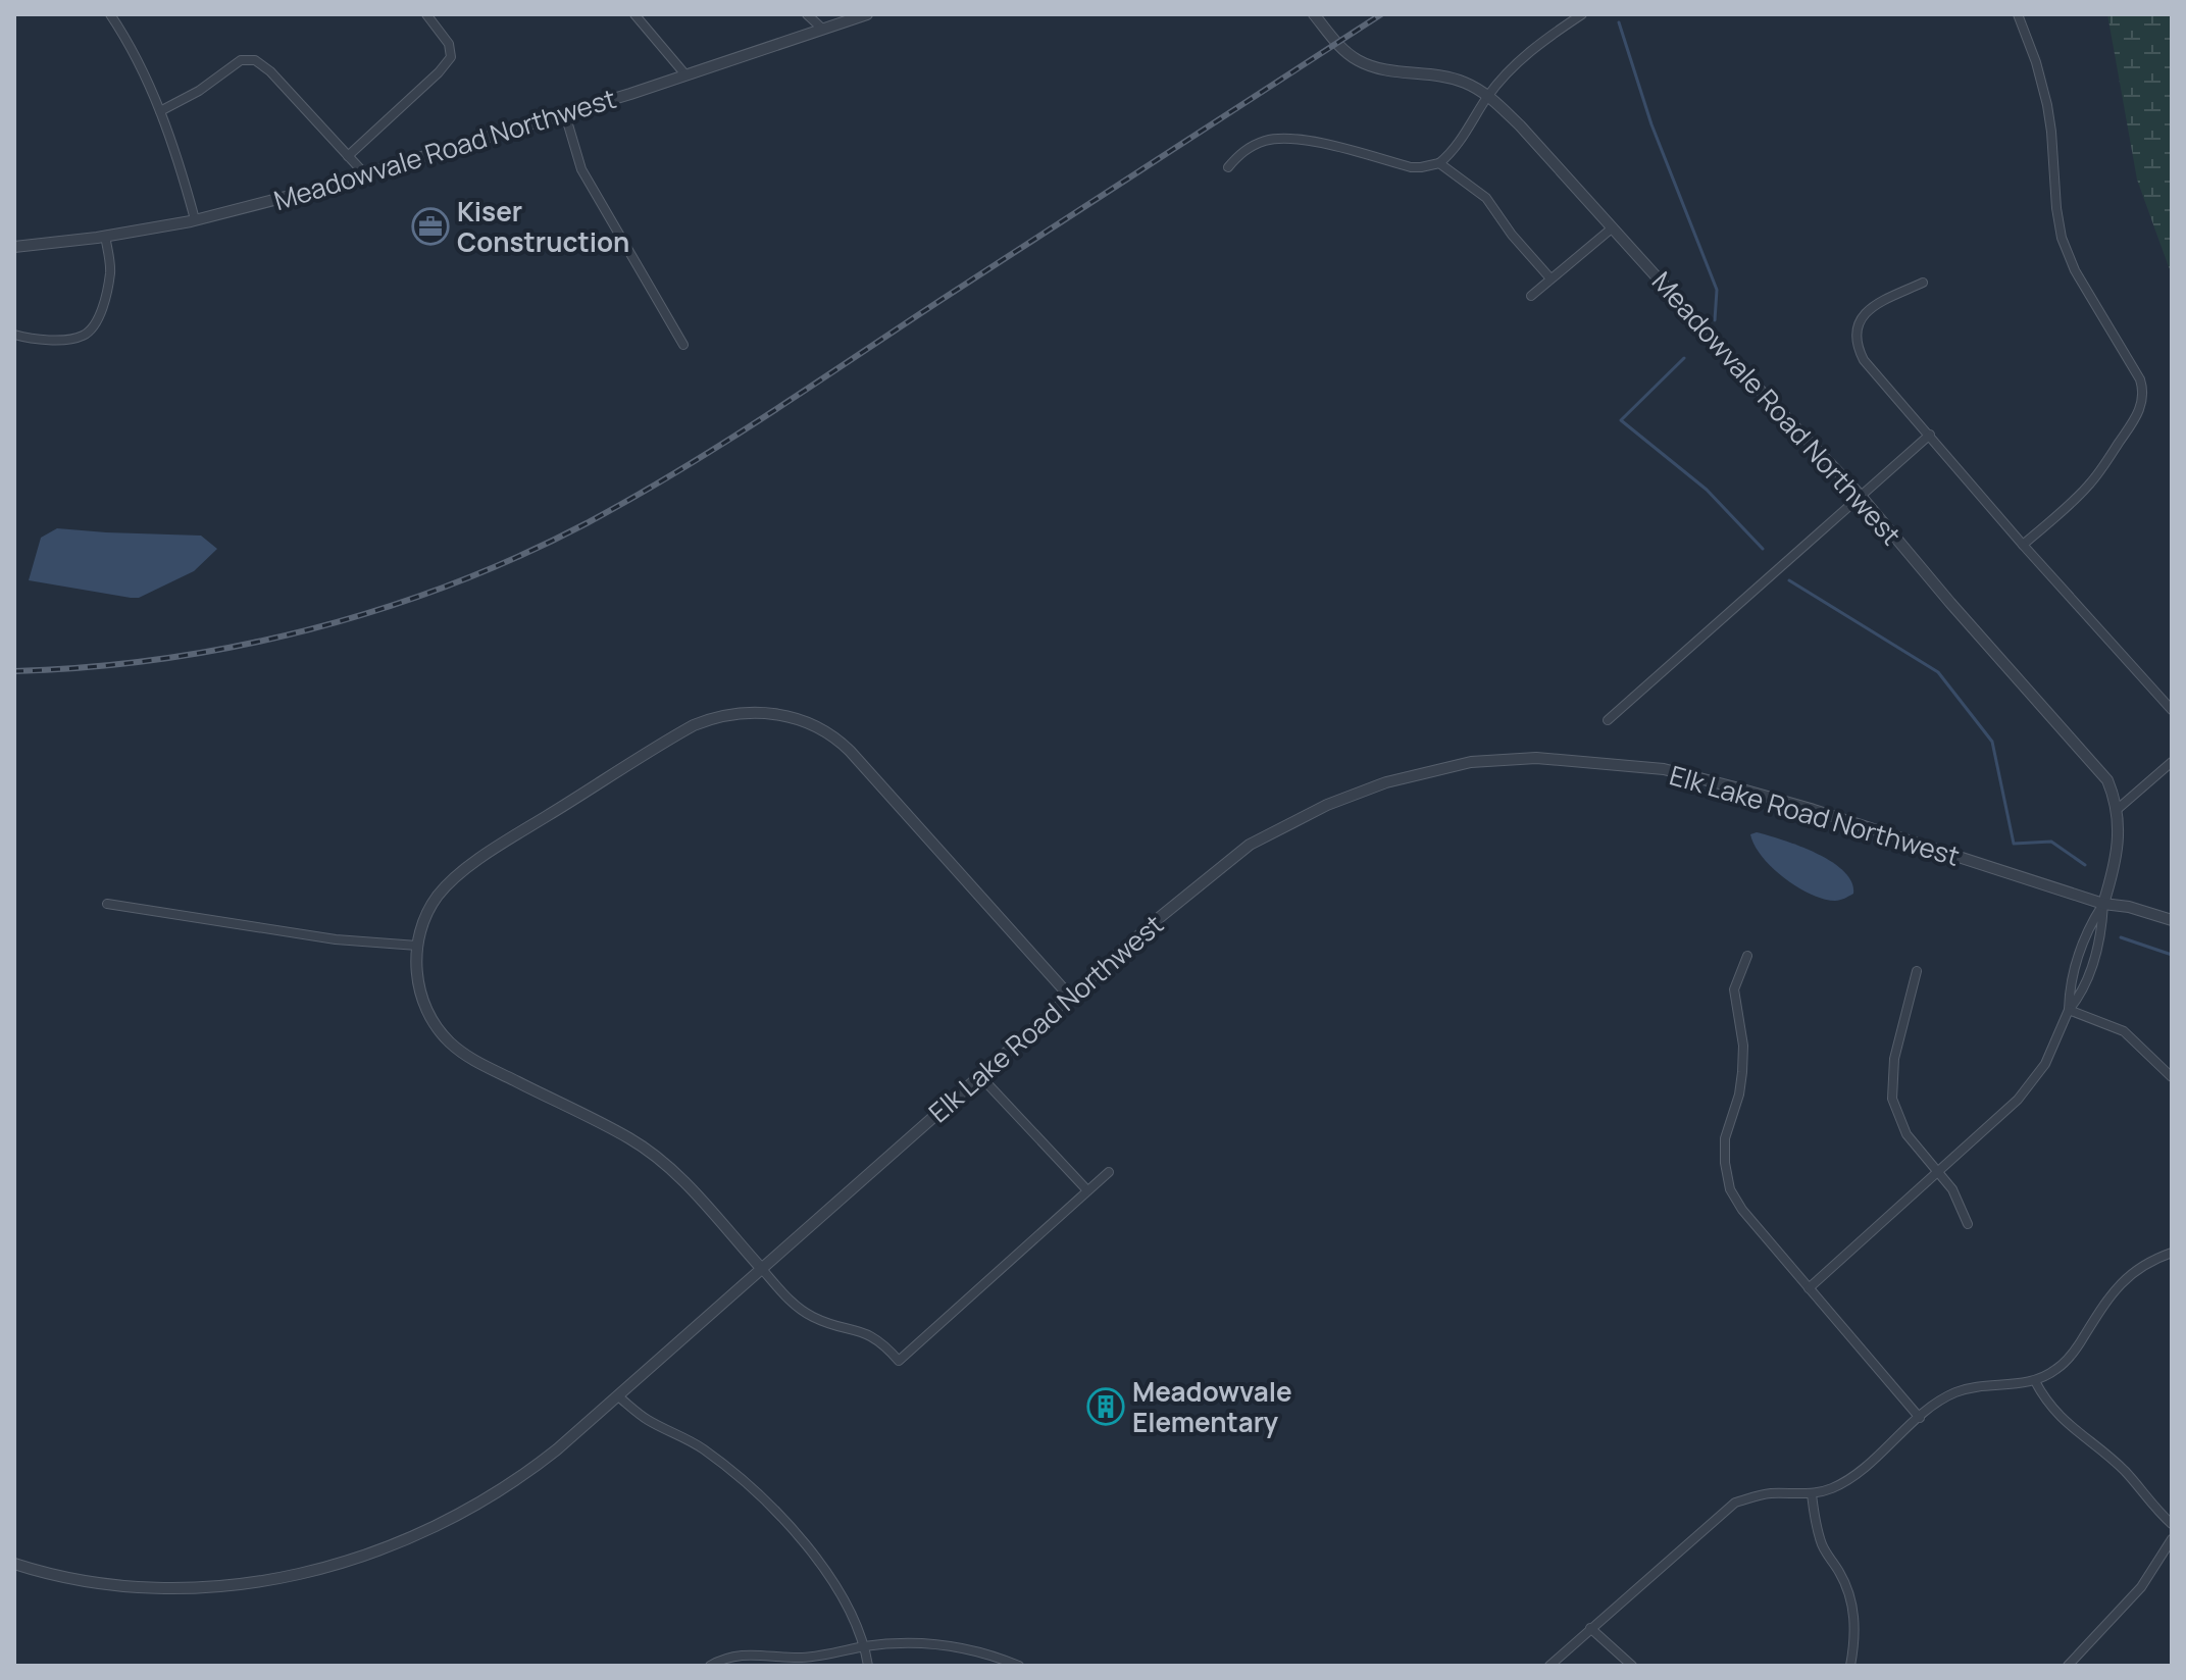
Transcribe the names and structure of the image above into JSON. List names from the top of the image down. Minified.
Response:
{"streets":{"street":["Meadowvale Road Northwest","Elk Lake Road Northwest"]},"crossings":[["Meadowvale Road Northwest","Elk Lake Road Northwest"]],"places":{"office":["Kiser Construction"],"building":["Meadowvale Elementary"]}}
